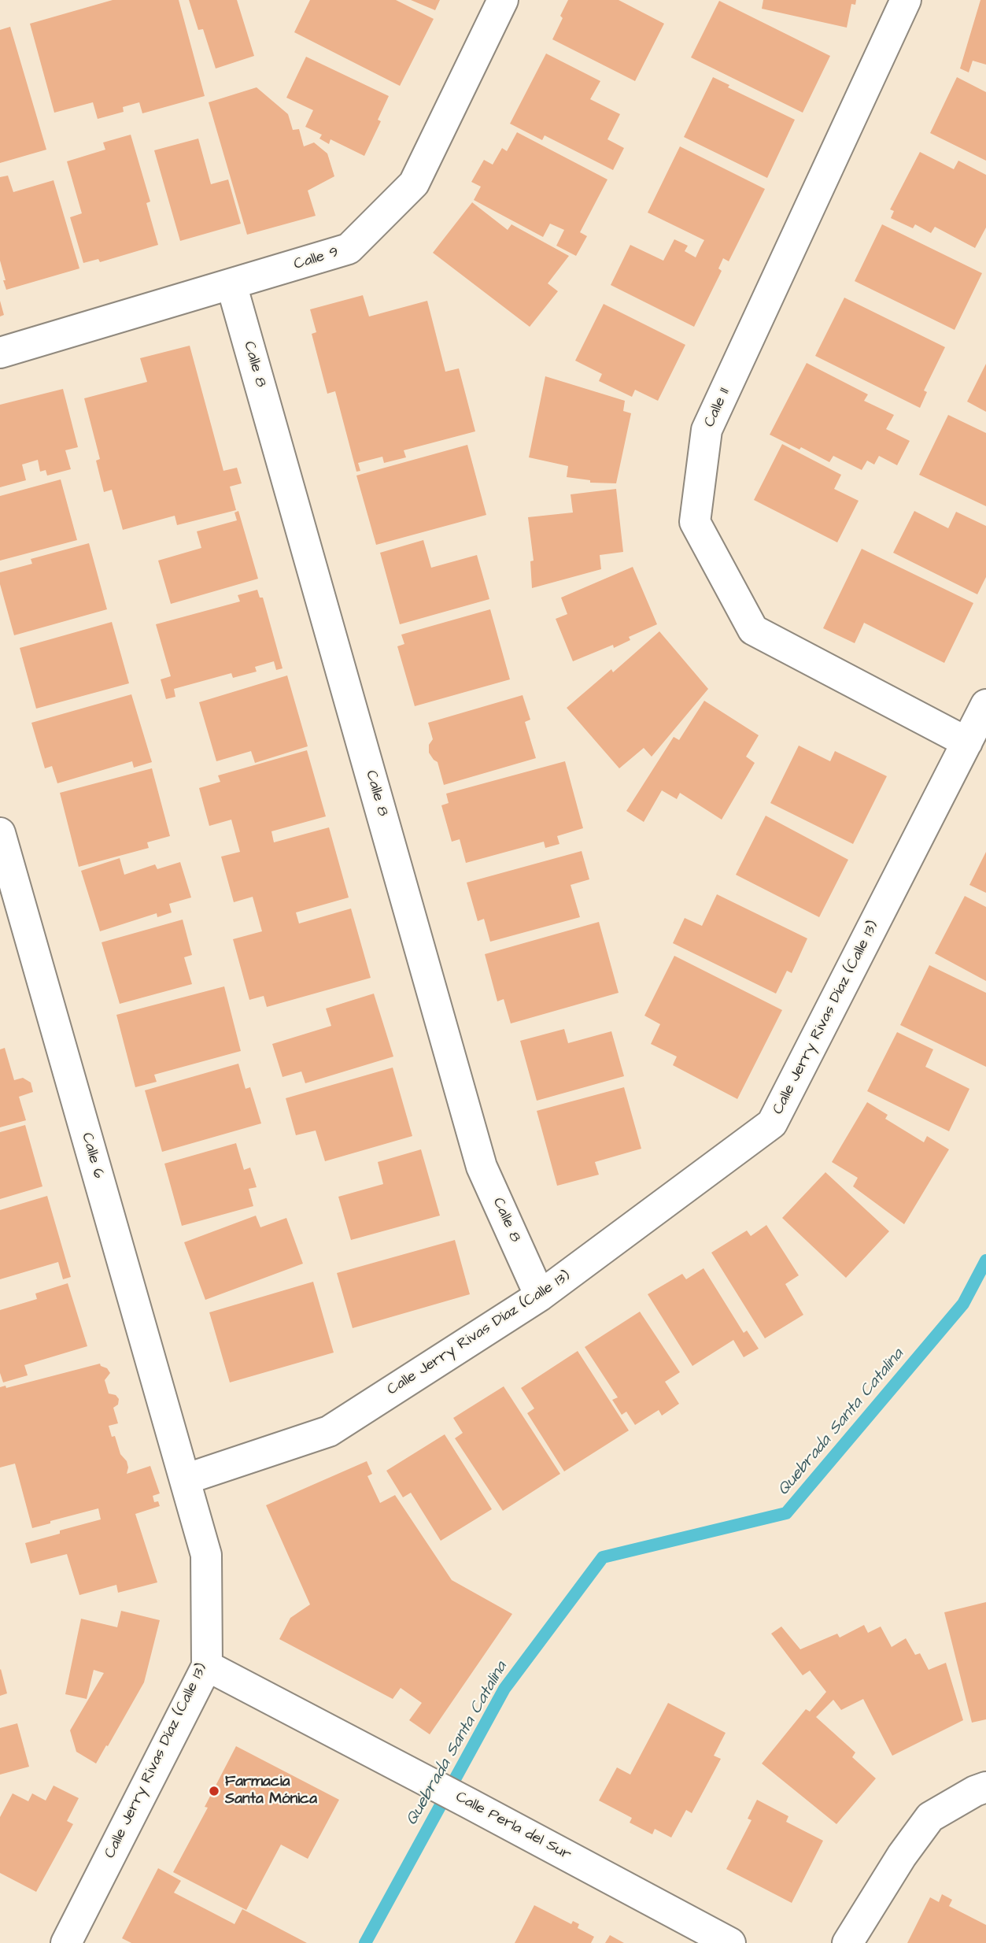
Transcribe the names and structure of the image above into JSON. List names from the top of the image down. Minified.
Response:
{"streets":{"street":["Calle 9","Calle 8","Calle 11","Calle Jerry Rivas Díaz (Calle 13)","Calle 6","Calle Perla del Sur"]},"crossings":[["Calle 9","Calle 8"],["Calle 8","Calle Jerry Rivas Díaz (Calle 13)"],["Calle 11","Calle Jerry Rivas Díaz (Calle 13)"],["Calle Jerry Rivas Díaz (Calle 13)","Calle 6"],["Calle Jerry Rivas Díaz (Calle 13)","Calle Perla del Sur"]],"water":["Quebrada Santa Catalina"],"places":["Farmacia Santa Mónica"]}
